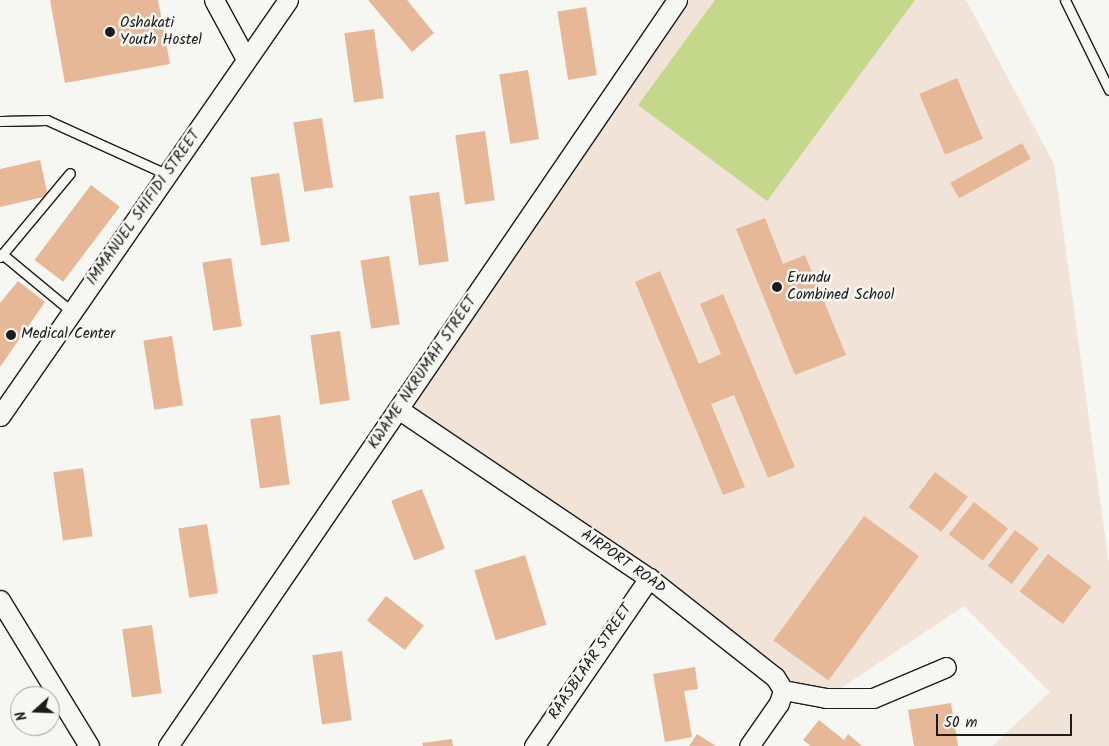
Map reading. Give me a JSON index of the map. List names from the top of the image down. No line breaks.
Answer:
{"streets":{"street":["IMMANUEL SHIFIDI STREET","KWAME NKRUMAH STREET","AIRPORT ROAD","RAASBLAAR STREET"]},"crossings":[["KWAME NKRUMAH STREET","AIRPORT ROAD"],["AIRPORT ROAD","RAASBLAAR STREET"]],"places":["Oshakati Youth Hostel","Erundu Combined School","Medical Center"],"scale_bar":"50 m","north":"left"}
